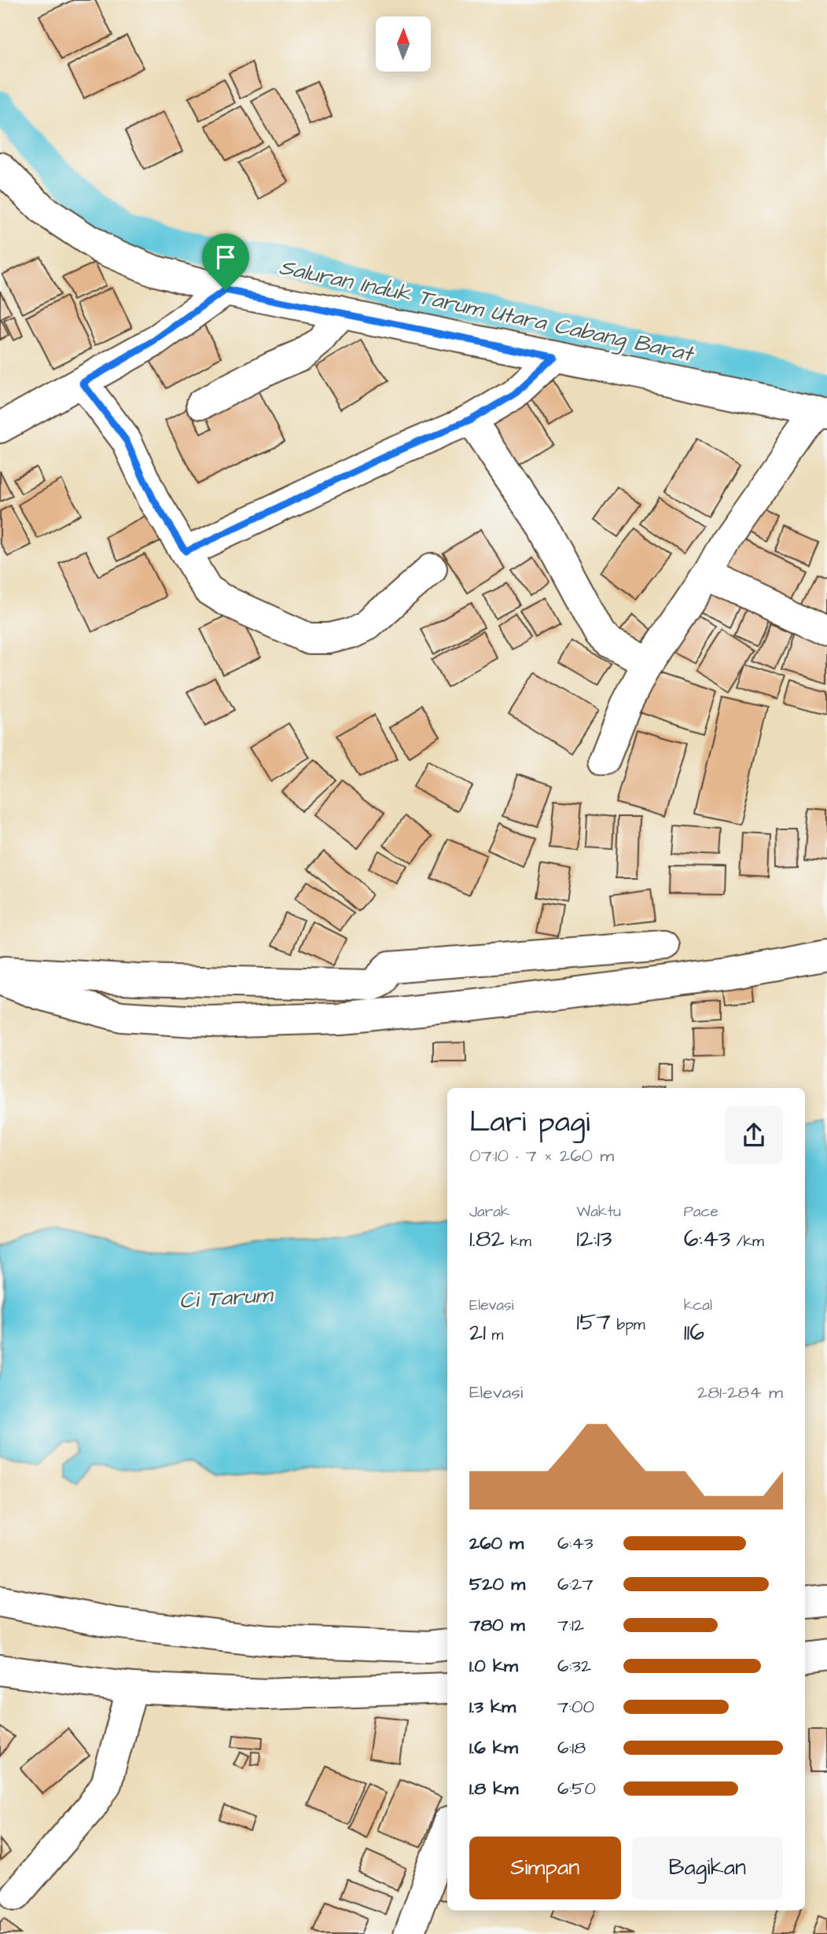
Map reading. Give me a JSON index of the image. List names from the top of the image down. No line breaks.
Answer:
{"water":["Saluran Induk Tarum Utara Cabang Barat","Ci Tarum"],"north":"top","page":{"heading":["Lari pagi","07:10 · 7 × 260 m"],"stats":[["Jarak","1.82 km"],["Waktu","12:13"],["Pace","6:43 /km"],["Elevasi","21 m"],["157 bpm"],["kcal","116"]],"chart":["Elevasi","281–284 m"],"list":[{"name":"260 m","note":"6:43"},{"name":"520 m","note":"6:27"},{"name":"780 m","note":"7:12"},{"name":"1.0 km","note":"6:32"},{"name":"1.3 km","note":"7:00"},{"name":"1.6 km","note":"6:18"},{"name":"1.8 km","note":"6:50"}],"buttons":["Simpan","Bagikan"]}}
